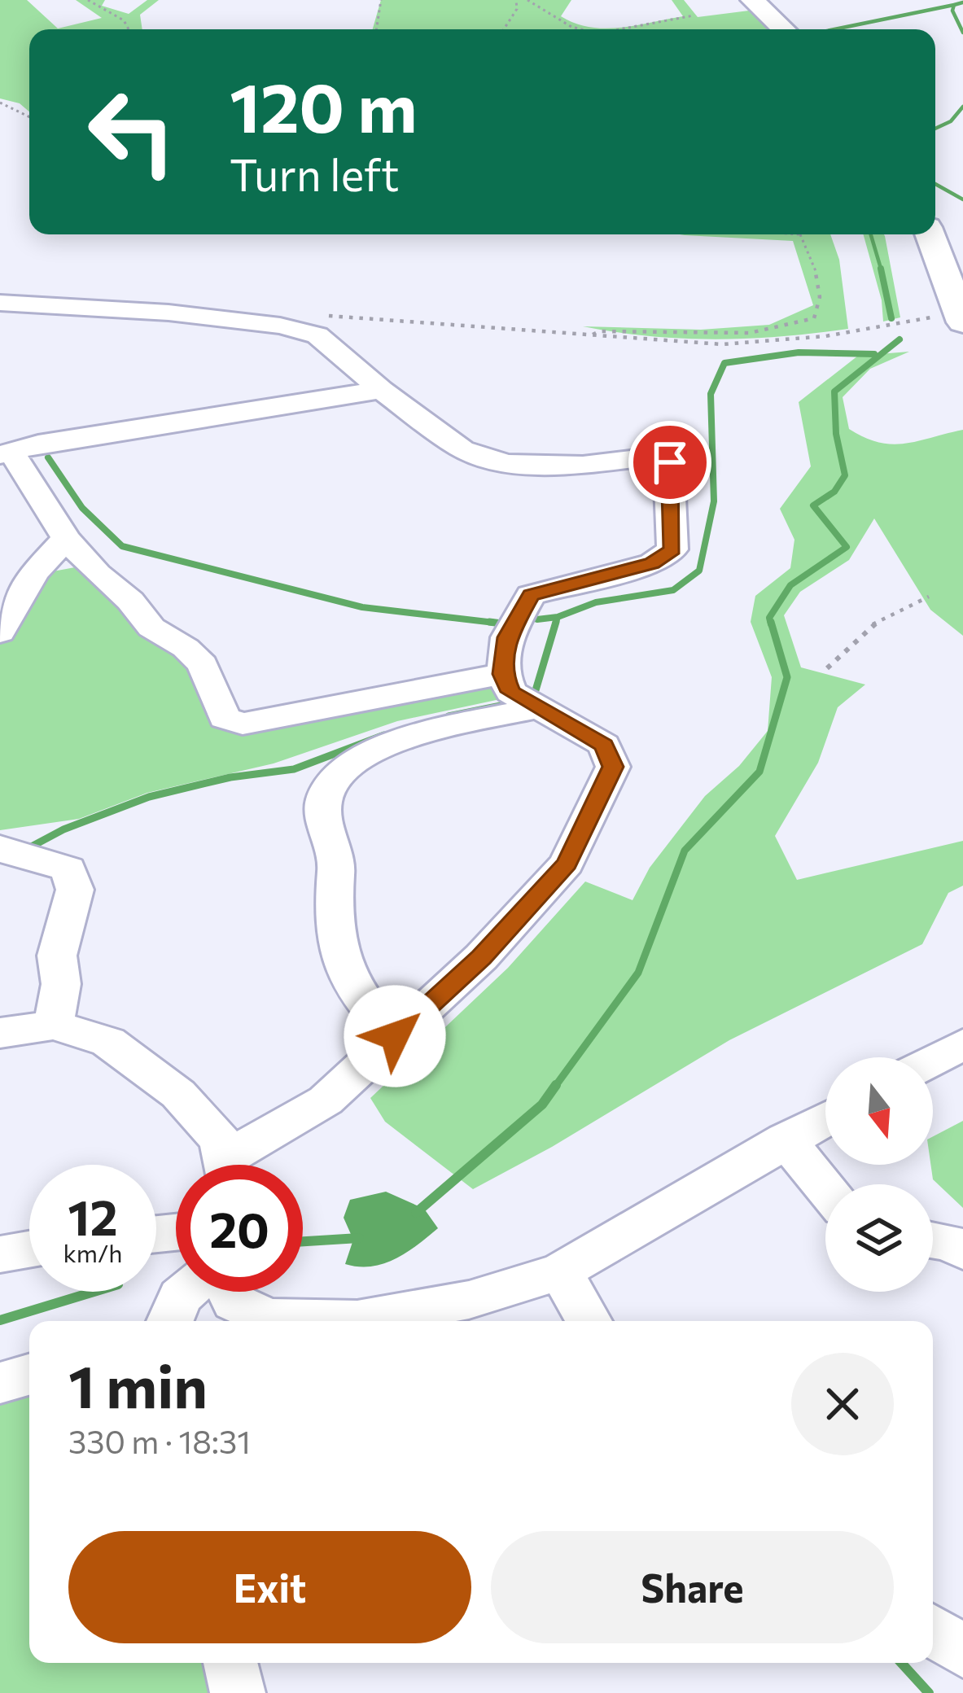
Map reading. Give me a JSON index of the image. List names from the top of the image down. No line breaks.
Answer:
{"north":"bottom","page":{"turn":["120 m","Turn left"],"speed":"12 km/h","limit":"20","heading":["1 min","330 m · 18:31"],"buttons":["Exit","Share"]}}
